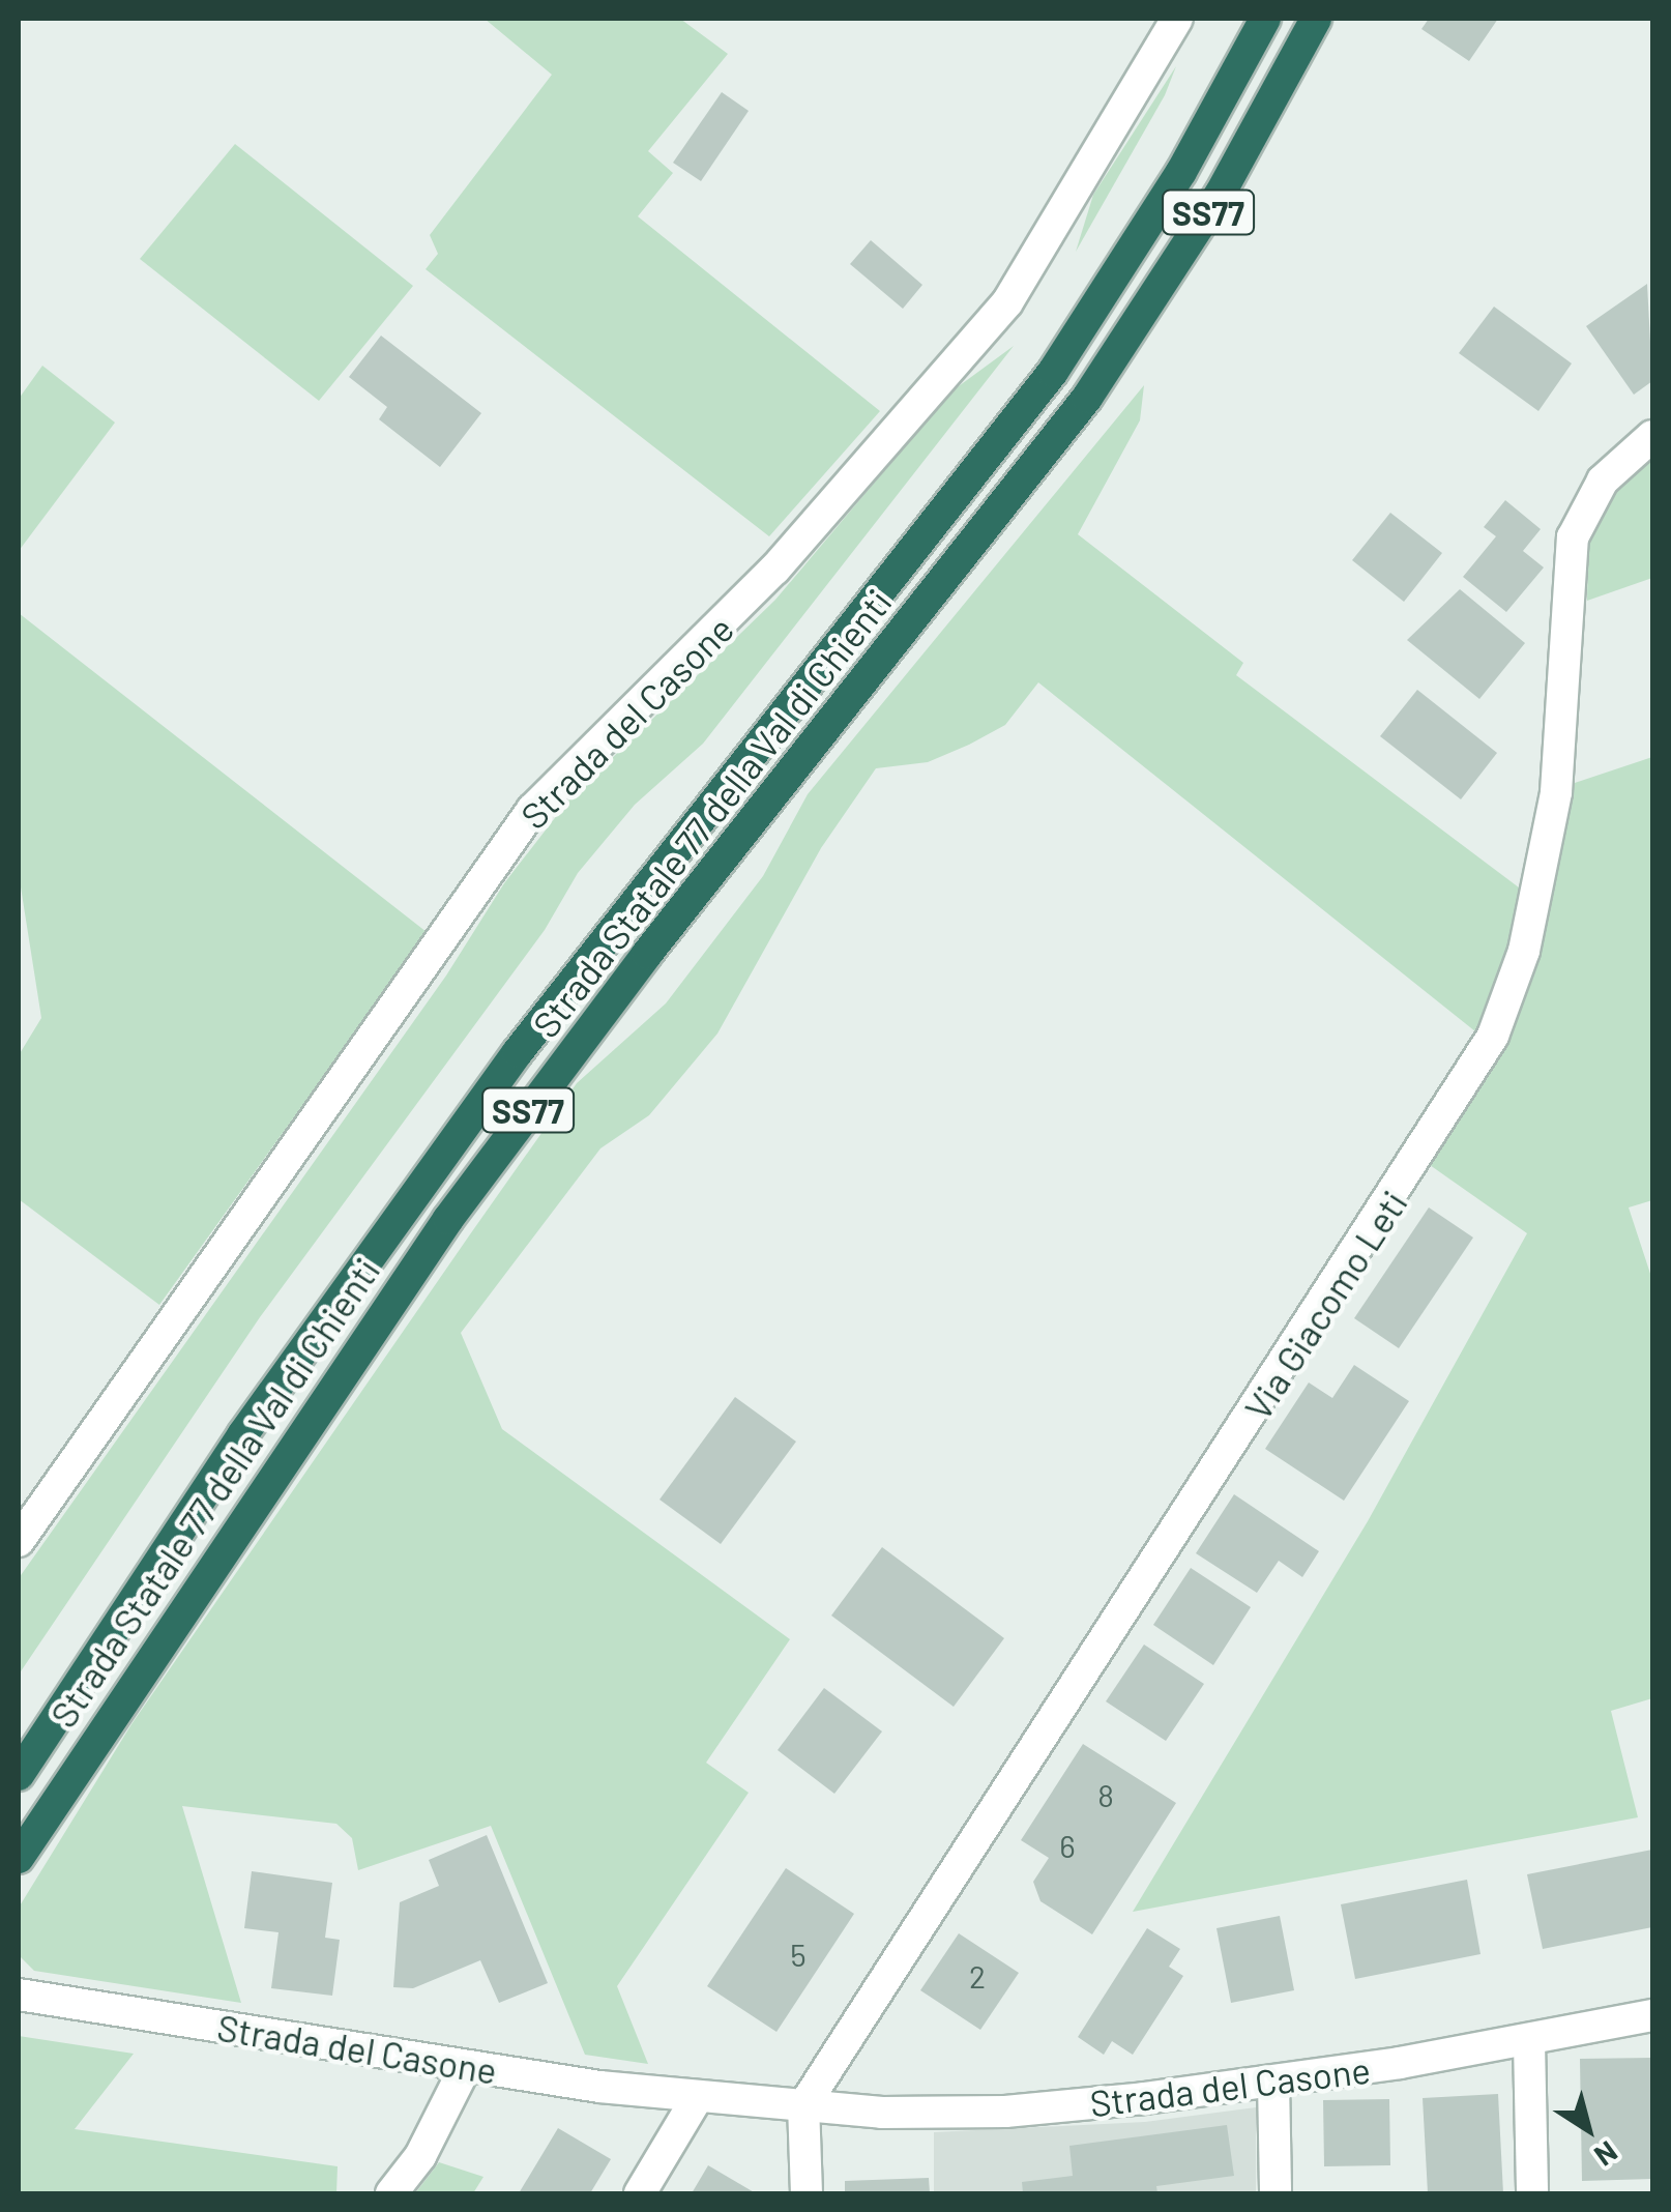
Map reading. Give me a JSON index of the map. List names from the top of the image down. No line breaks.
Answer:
{"streets":{"highway":["SS77","Strada Statale 77 della Val di Chienti"],"street":["Strada del Casone","Via Giacomo Leti"]},"crossings":[["Strada del Casone","Via Giacomo Leti"]],"house_numbers":["8","6","5","2"],"north":"bottom right"}
